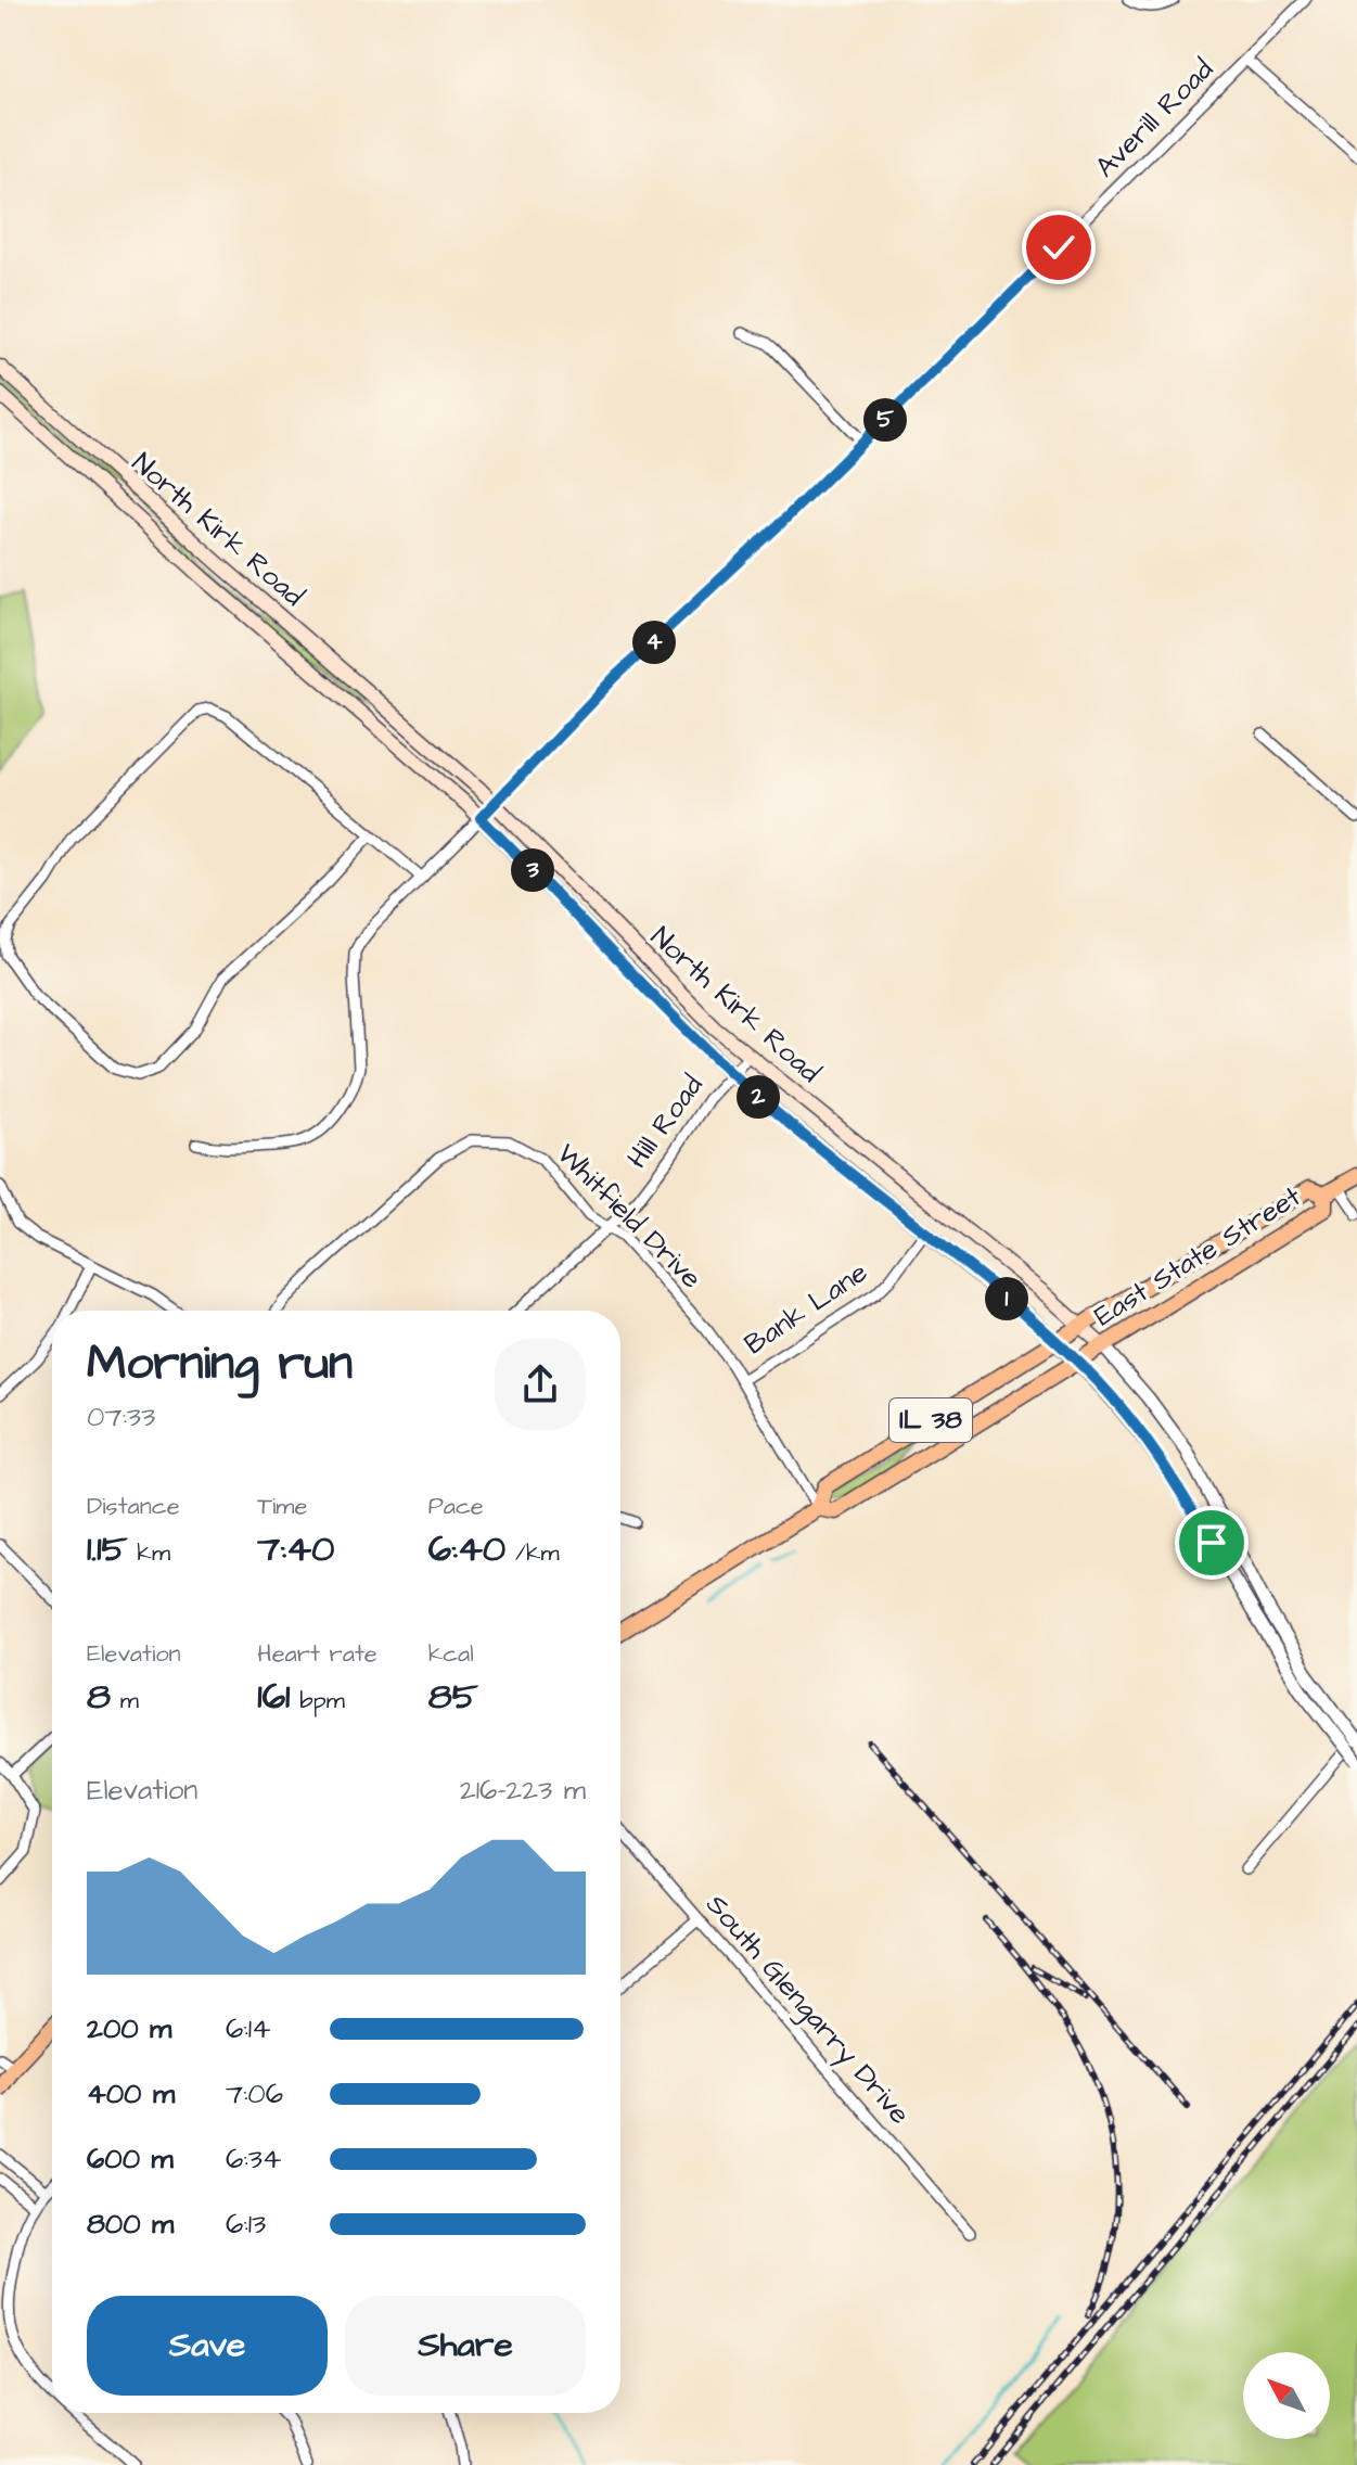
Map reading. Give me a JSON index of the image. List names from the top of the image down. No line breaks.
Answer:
{"streets":{"main road":["North Kirk Road","East State Street","IL 38"],"street":["Averill Road","Hill Road","Whitfield Drive","Bank Lane","South Glengarry Drive"]},"crossings":[["Averill Road","North Kirk Road"],["North Kirk Road","Hill Road"],["North Kirk Road","East State Street"],["North Kirk Road","Bank Lane"],["Hill Road","Whitfield Drive"],["Whitfield Drive","East State Street"],["Whitfield Drive","Bank Lane"]],"north":"top left","page":{"pins":["5","4","3","2","1"],"heading":["Morning run","07:33"],"stats":[["Distance","1.15 km"],["Time","7:40"],["Pace","6:40 /km"],["Elevation","8 m"],["Heart rate","161 bpm"],["kcal","85"]],"chart":["Elevation","216–223 m"],"list":[{"name":"200 m","note":"6:14"},{"name":"400 m","note":"7:06"},{"name":"600 m","note":"6:34"},{"name":"800 m","note":"6:13"}],"buttons":["Save","Share"]}}
